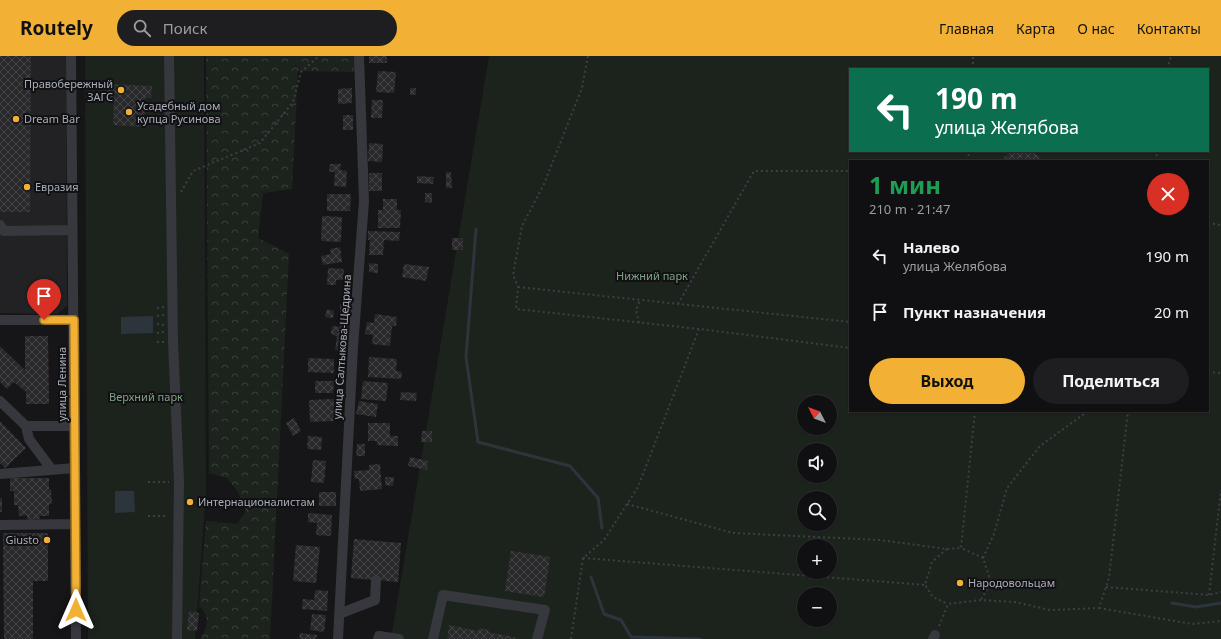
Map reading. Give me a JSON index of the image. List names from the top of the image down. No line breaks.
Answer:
{"streets":{"street":["улица Салтыкова-Щедрина","улица Ленина"]},"parks":["Нижний парк","Верхний парк"],"places":["Правобережный ЗАГС","Усадебный дом купца Русинова","Dream Bar","Евразия","Интернационалистам","Giusto","Народовольцам"],"north":"top left","page":{"header":"Routely","search":"Поиск","nav":["Главная","Карта","О нас","Контакты"],"turn":["190 m","улица Желябова"],"heading":["1 мин","210 m · 21:47"],"list":[{"name":"Налево","note":"улица Желябова","value":"190 m"},{"name":"Пункт назначения","value":"20 m"}],"buttons":["Выход","Поделиться"],"map_buttons":["+","−"]}}
